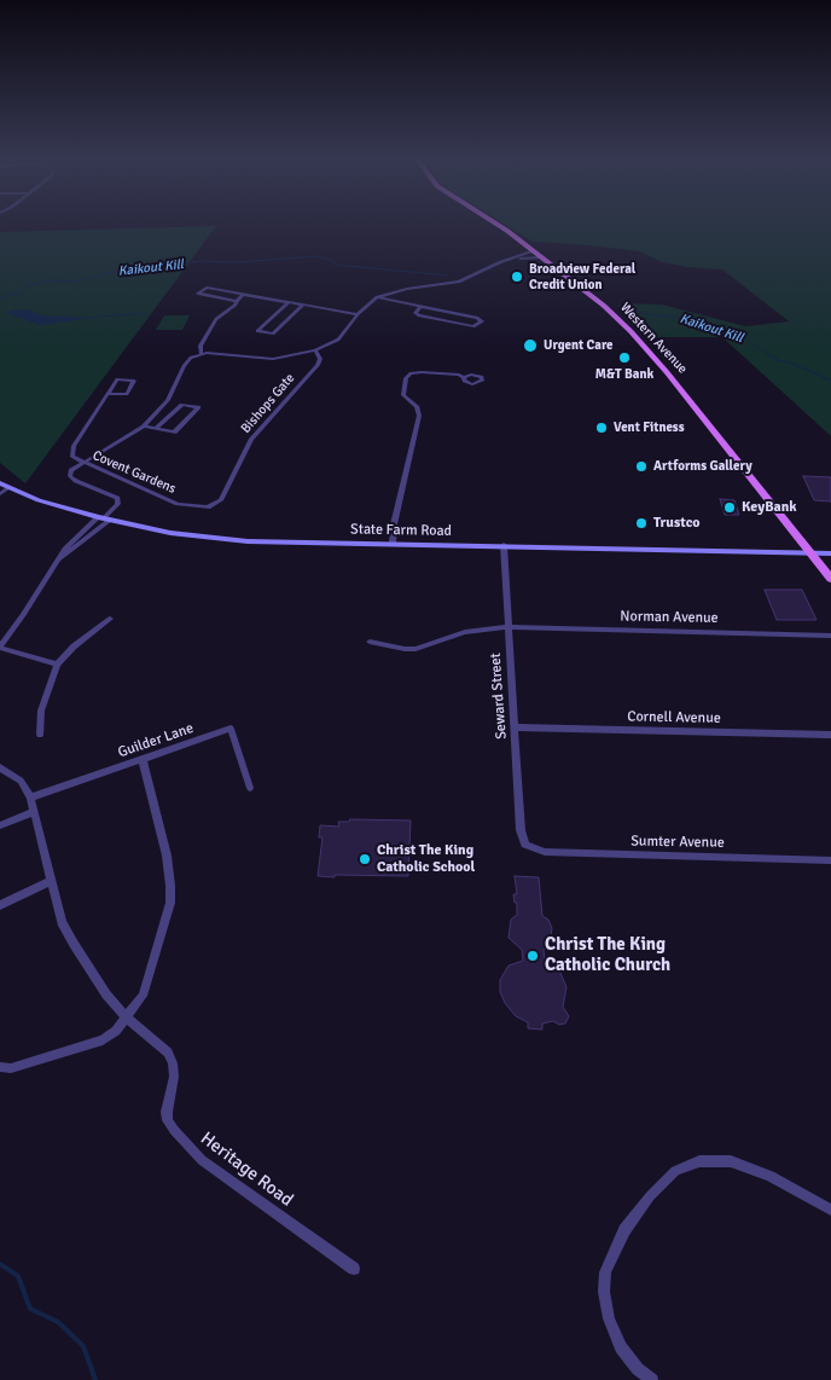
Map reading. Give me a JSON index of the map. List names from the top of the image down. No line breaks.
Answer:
{"streets":{"main road":["Western Avenue","State Farm Road"],"street":["Bishops Gate","Covent Gardens","Norman Avenue","Seward Street","Cornell Avenue","Guilder Lane","Sumter Avenue","Heritage Road"]},"crossings":[["Western Avenue","State Farm Road"],["Bishops Gate","Covent Gardens"],["State Farm Road","Seward Street"],["Norman Avenue","Seward Street"],["Seward Street","Cornell Avenue"],["Seward Street","Sumter Avenue"],["Guilder Lane","Heritage Road"]],"water":["Kaikout Kill"],"places":["Broadview Federal Credit Union","Urgent Care","M&T Bank","Vent Fitness","Artforms Gallery","KeyBank","Trustco","Christ The King Catholic School","Christ The King Catholic Church"]}
